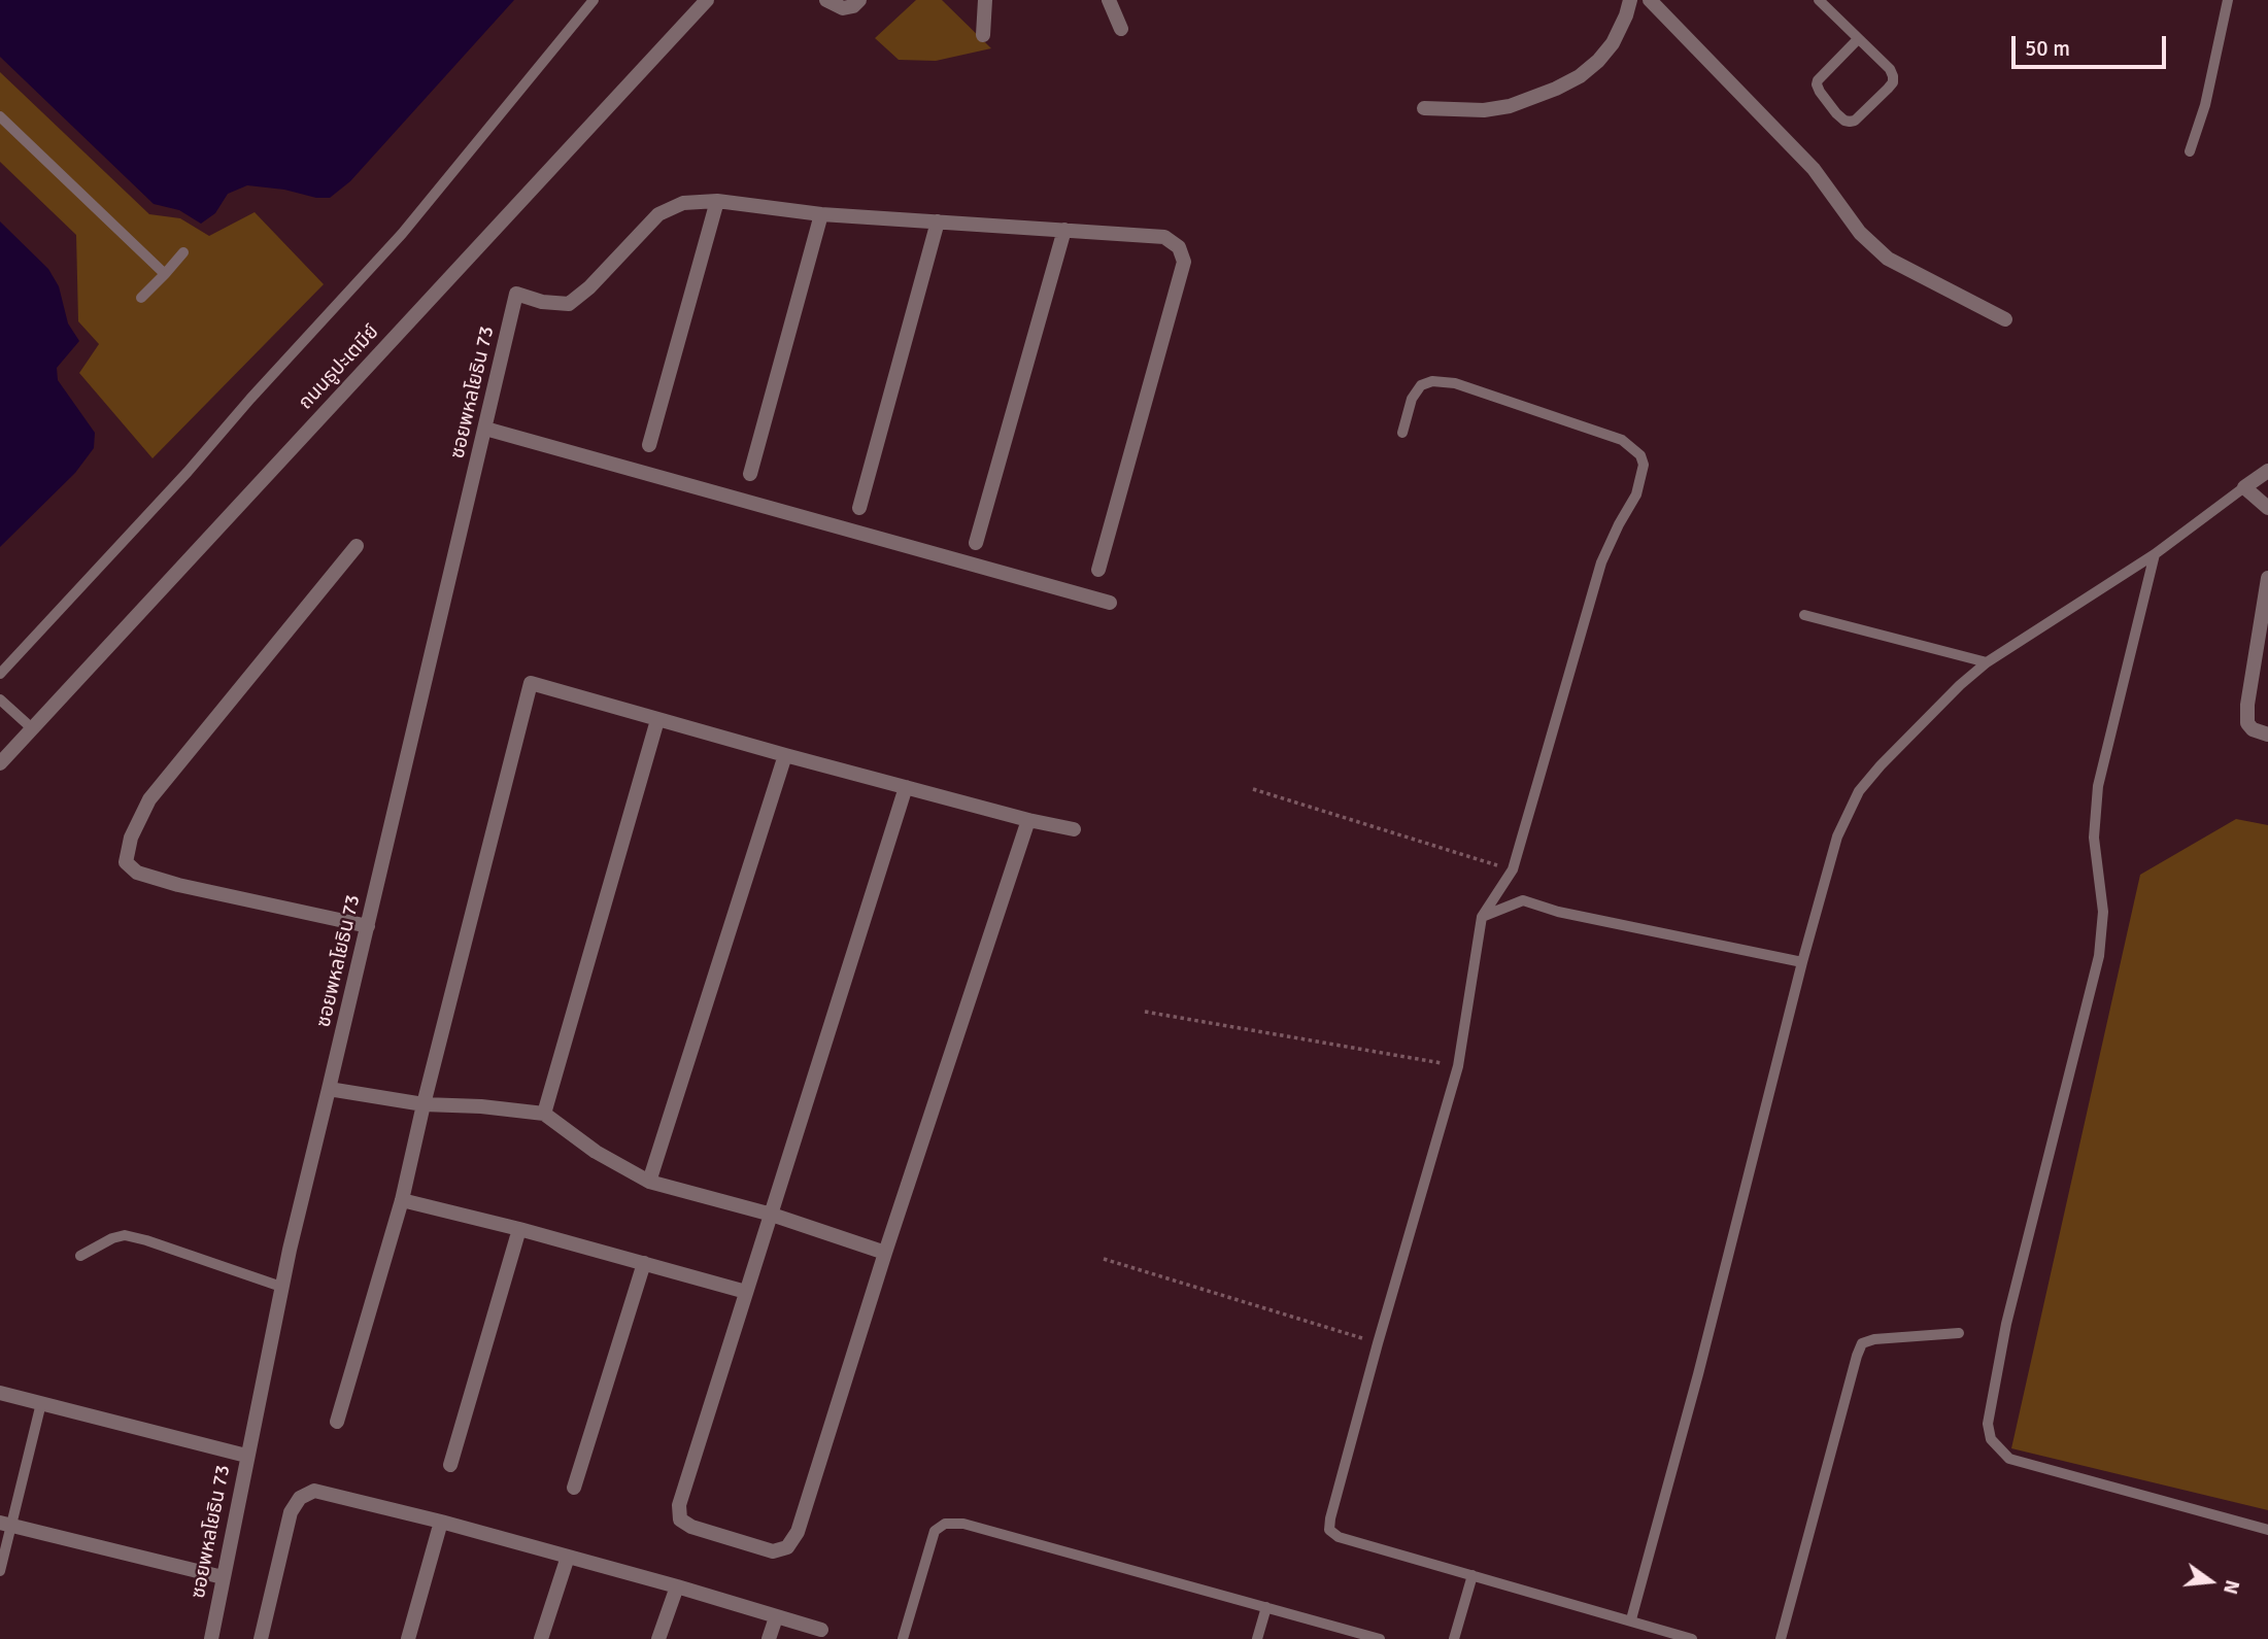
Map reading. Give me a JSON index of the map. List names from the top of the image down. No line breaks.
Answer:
{"streets":{"street":["ถนนธูปะเตมีย์","ซอยพหลโยธิน 73"]},"scale_bar":"50 m","north":"right"}
